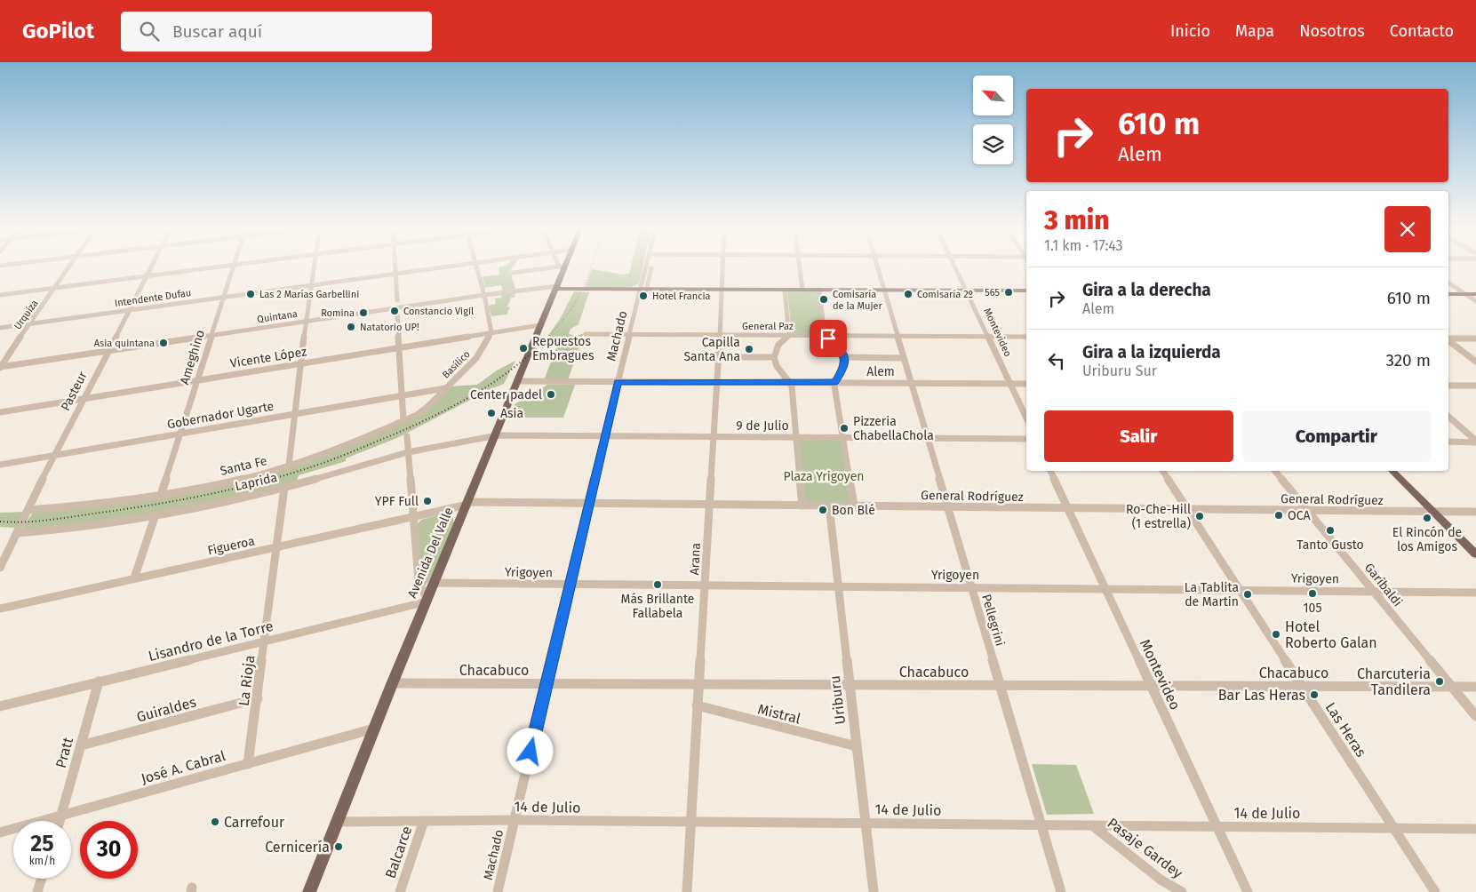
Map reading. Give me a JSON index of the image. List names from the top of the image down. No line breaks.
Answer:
{"streets":{"main road":["Avenida Del Valle"],"street":["Intendente Dufau","Urquiza","Quintana","General Paz","Montevideo","Machado","Ameghino","Vicente López","Basílico","Alem","Pasteur","Gobernador Ugarte","9 de Julio","Santa Fe","Laprida","General Rodríguez","Figueroa","Arana","Yrigoyen","Garibaldi","Pellegrini","Lisandro de la Torre","Chacabuco","La Rioja","Uriburu","Guiraldes","Mistral","Las Heras","Pratt","José A. Cabral","14 de Julio","Pasaje Gardey","Balcarce"]},"crossings":[["Intendente Dufau","Urquiza"],["Intendente Dufau","Ameghino"],["Intendente Dufau","Pasteur"],["Urquiza","Quintana"],["Quintana","Ameghino"],["Quintana","Pasteur"],["Quintana","Avenida Del Valle"],["General Paz","Montevideo"],["General Paz","Machado"],["General Paz","Alem"],["General Paz","Arana"],["General Paz","Pellegrini"],["Montevideo","Alem"],["Montevideo","General Rodríguez"],["Montevideo","Yrigoyen"],["Montevideo","Chacabuco"],["Montevideo","14 de Julio"],["Machado","Alem"],["Machado","9 de Julio"],["Machado","General Rodríguez"],["Machado","Yrigoyen"],["Machado","Chacabuco"],["Machado","14 de Julio"],["Ameghino","Vicente López"],["Ameghino","Gobernador Ugarte"],["Ameghino","Santa Fe"],["Vicente López","Basílico"],["Vicente López","Pasteur"],["Vicente López","Avenida Del Valle"],["Basílico","Gobernador Ugarte"],["Basílico","Santa Fe"],["Alem","Avenida Del Valle"],["Alem","Arana"],["Alem","Pellegrini"],["Pasteur","Gobernador Ugarte"],["Pasteur","Santa Fe"],["Pasteur","Laprida"],["Gobernador Ugarte","Santa Fe"],["9 de Julio","Laprida"],["9 de Julio","Avenida Del Valle"],["9 de Julio","Arana"],["9 de Julio","Pellegrini"],["Laprida","Avenida Del Valle"],["Laprida","La Rioja"],["General Rodríguez","Figueroa"],["General Rodríguez","Avenida Del Valle"],["General Rodríguez","Arana"],["General Rodríguez","Garibaldi"],["General Rodríguez","Pellegrini"],["General Rodríguez","Uriburu"],["General Rodríguez","Las Heras"],["Figueroa","Avenida Del Valle"],["Figueroa","La Rioja"],["Avenida Del Valle","Yrigoyen"],["Avenida Del Valle","Lisandro de la Torre"],["Avenida Del Valle","Chacabuco"],["Avenida Del Valle","José A. Cabral"],["Avenida Del Valle","14 de Julio"],["Arana","Yrigoyen"],["Arana","Chacabuco"],["Arana","Mistral"],["Arana","14 de Julio"],["Yrigoyen","Garibaldi"],["Yrigoyen","Pellegrini"],["Yrigoyen","Uriburu"],["Yrigoyen","Las Heras"],["Garibaldi","Chacabuco"],["Pellegrini","Chacabuco"],["Pellegrini","14 de Julio"],["Lisandro de la Torre","La Rioja"],["Lisandro de la Torre","Pratt"],["Chacabuco","Uriburu"],["Chacabuco","Las Heras"],["La Rioja","Guiraldes"],["La Rioja","José A. Cabral"],["Uriburu","Mistral"],["Uriburu","14 de Julio"],["Guiraldes","Pratt"],["Las Heras","14 de Julio"],["Pratt","José A. Cabral"],["14 de Julio","Pasaje Gardey"],["14 de Julio","Balcarce"]],"parks":["Plaza Yrigoyen"],"places":["565","Las 2 Marías Garbellini","Comisaría 2º","Hotel Francia","Comisaría de la Mujer","Constancio Vigil","Romina","Natatorio UP!","Asia quintana","Repuestos Embragues","Capilla Santa Ana","Center padel","Asia","Pizzeria ChabellaChola","YPF Full","Bon Blé","OCA","Ro-Che-Hill (1 estrella)","El Rincón de los Amigos","Tanto Gusto","Más Brillante Fallabela","105","La Tablita de Martin","Hotel Roberto Galan","Charcuteria Tandilera","Bar Las Heras","Carrefour","Cernicería"],"north":"top left","page":{"header":"GoPilot","search":"Buscar aquí","nav":["Inicio","Mapa","Nosotros","Contacto"],"turn":["610 m","Alem"],"heading":["3 min","1.1 km · 17:43"],"list":[{"name":"Gira a la derecha","note":"Alem","value":"610 m"},{"name":"Gira a la izquierda","note":"Uriburu Sur","value":"320 m"}],"buttons":["Salir","Compartir"],"speed":"25 km/h","limit":"30"}}
